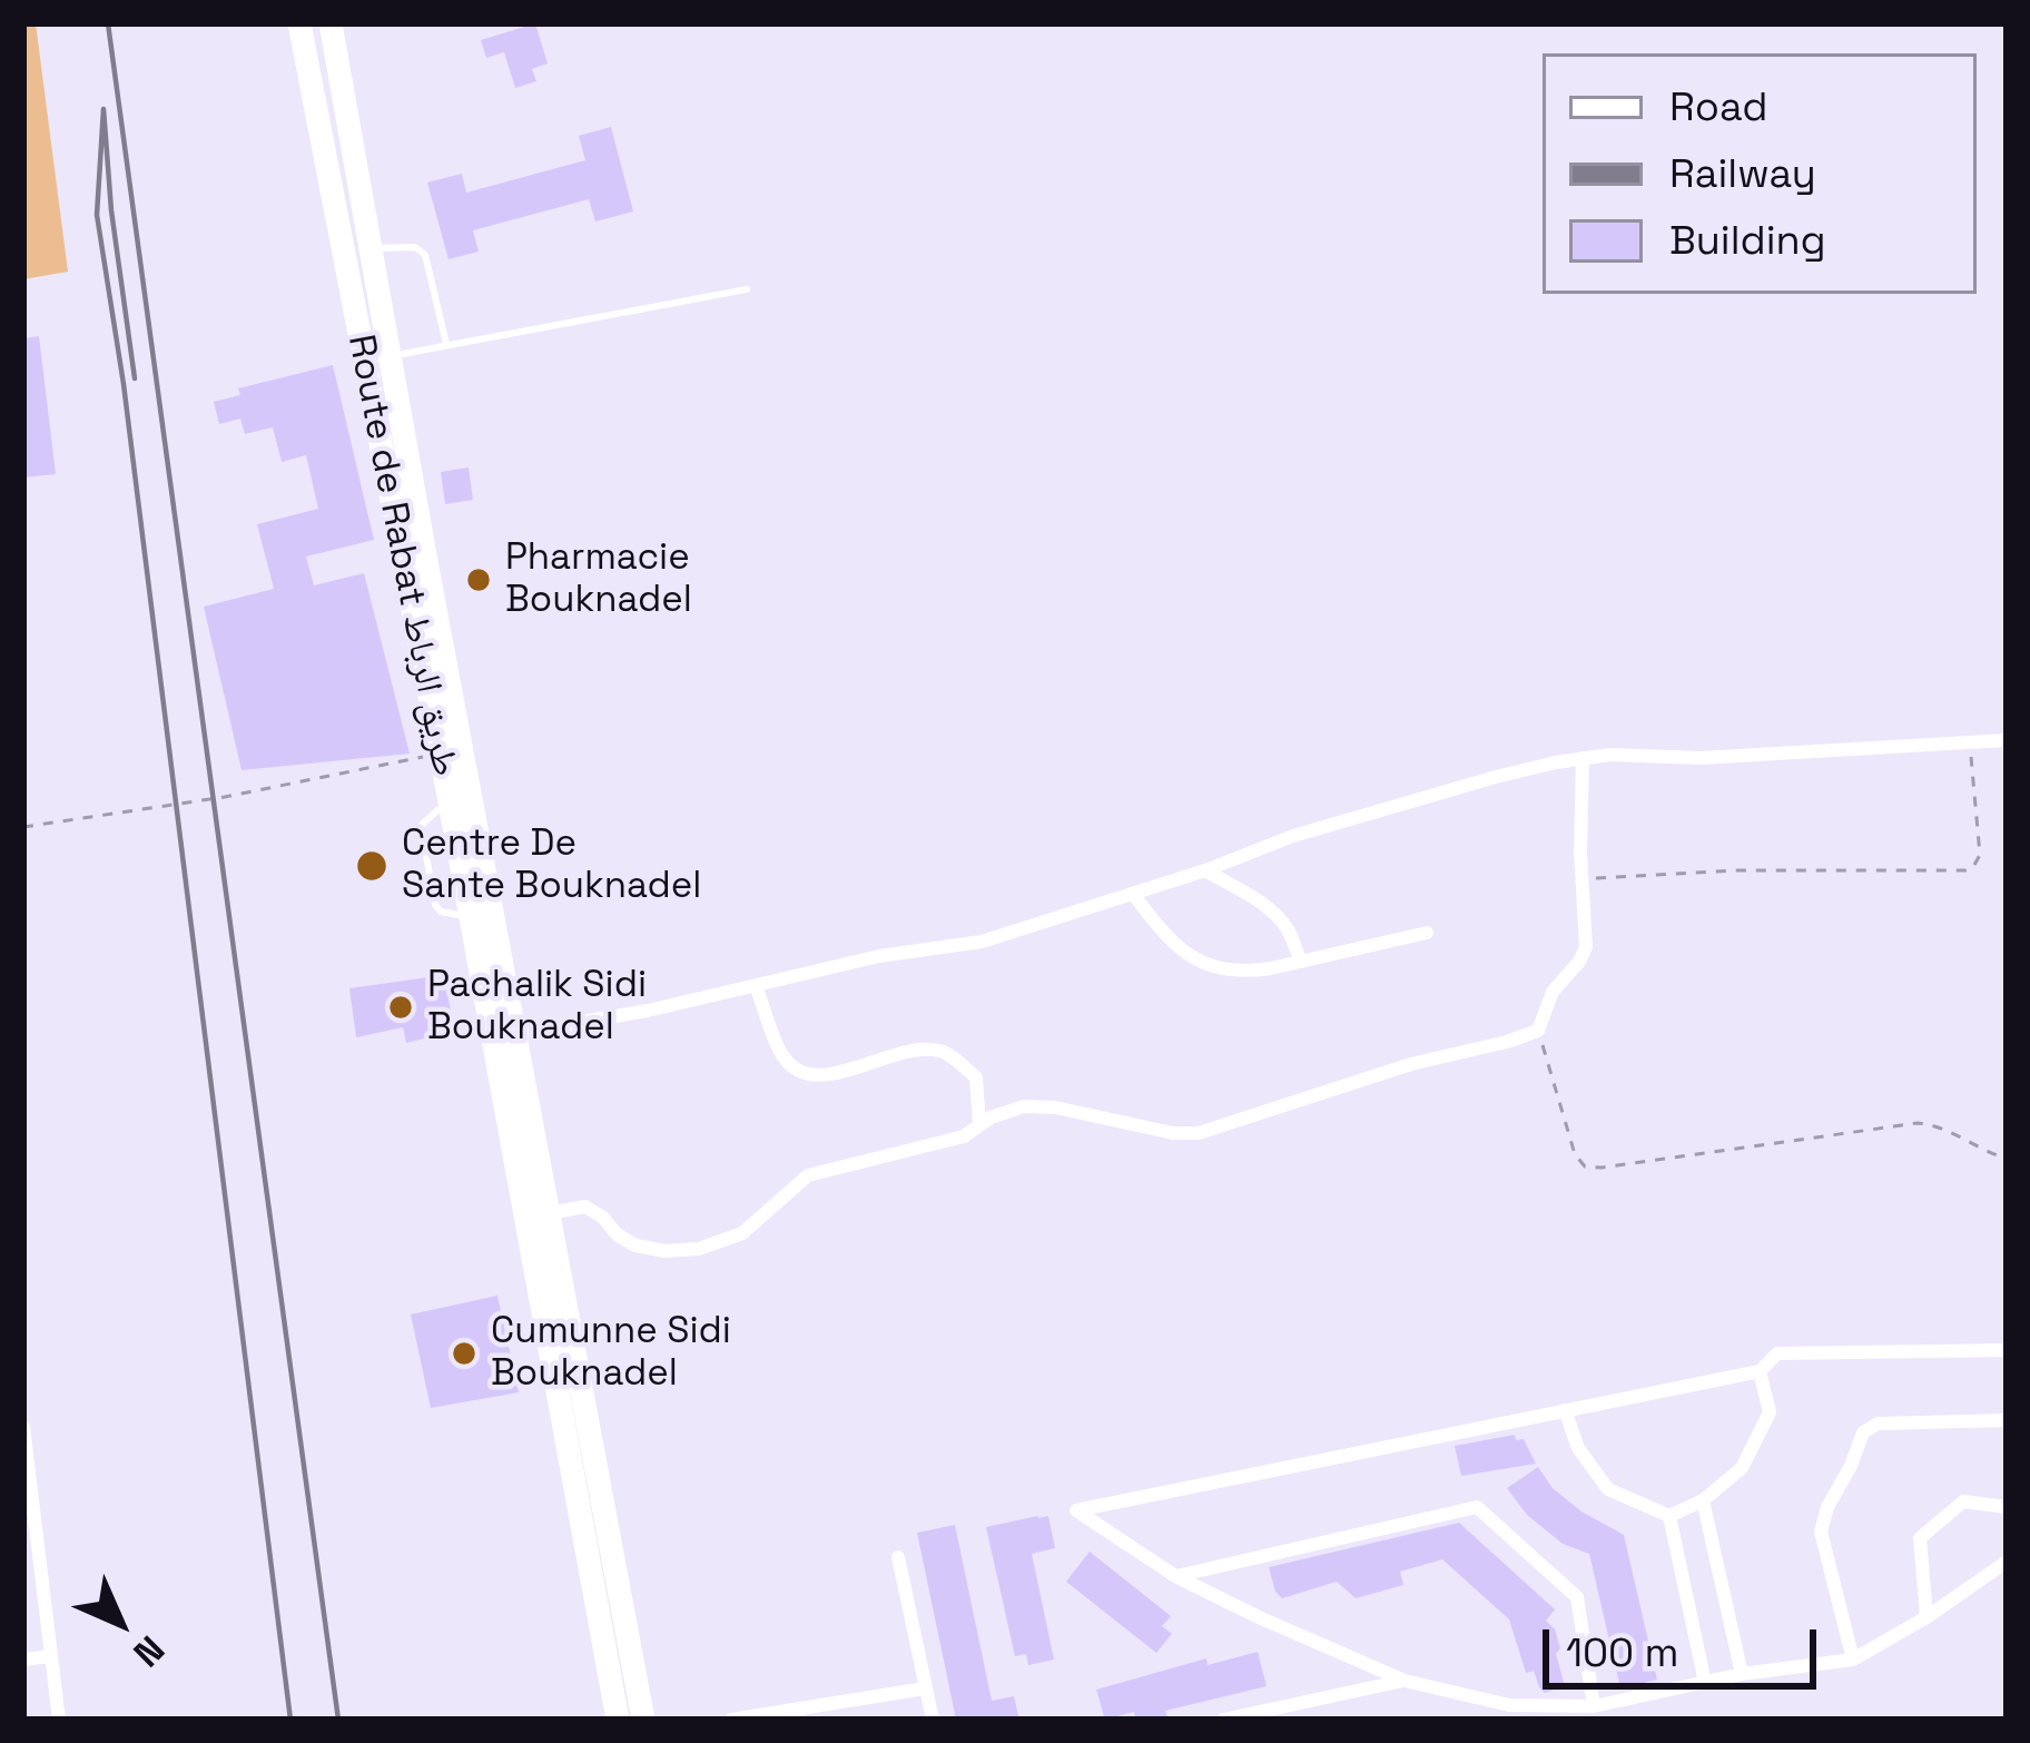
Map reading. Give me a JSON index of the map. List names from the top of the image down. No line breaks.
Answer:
{"streets":{"main road":["Route de Rabat طريق الرباط"]},"places":["Pharmacie Bouknadel","Centre De Sante Bouknadel","Pachalik Sidi Bouknadel","Cumunne Sidi Bouknadel"],"legend":["Road","Railway","Building"],"scale_bar":"100 m","north":"bottom right"}
